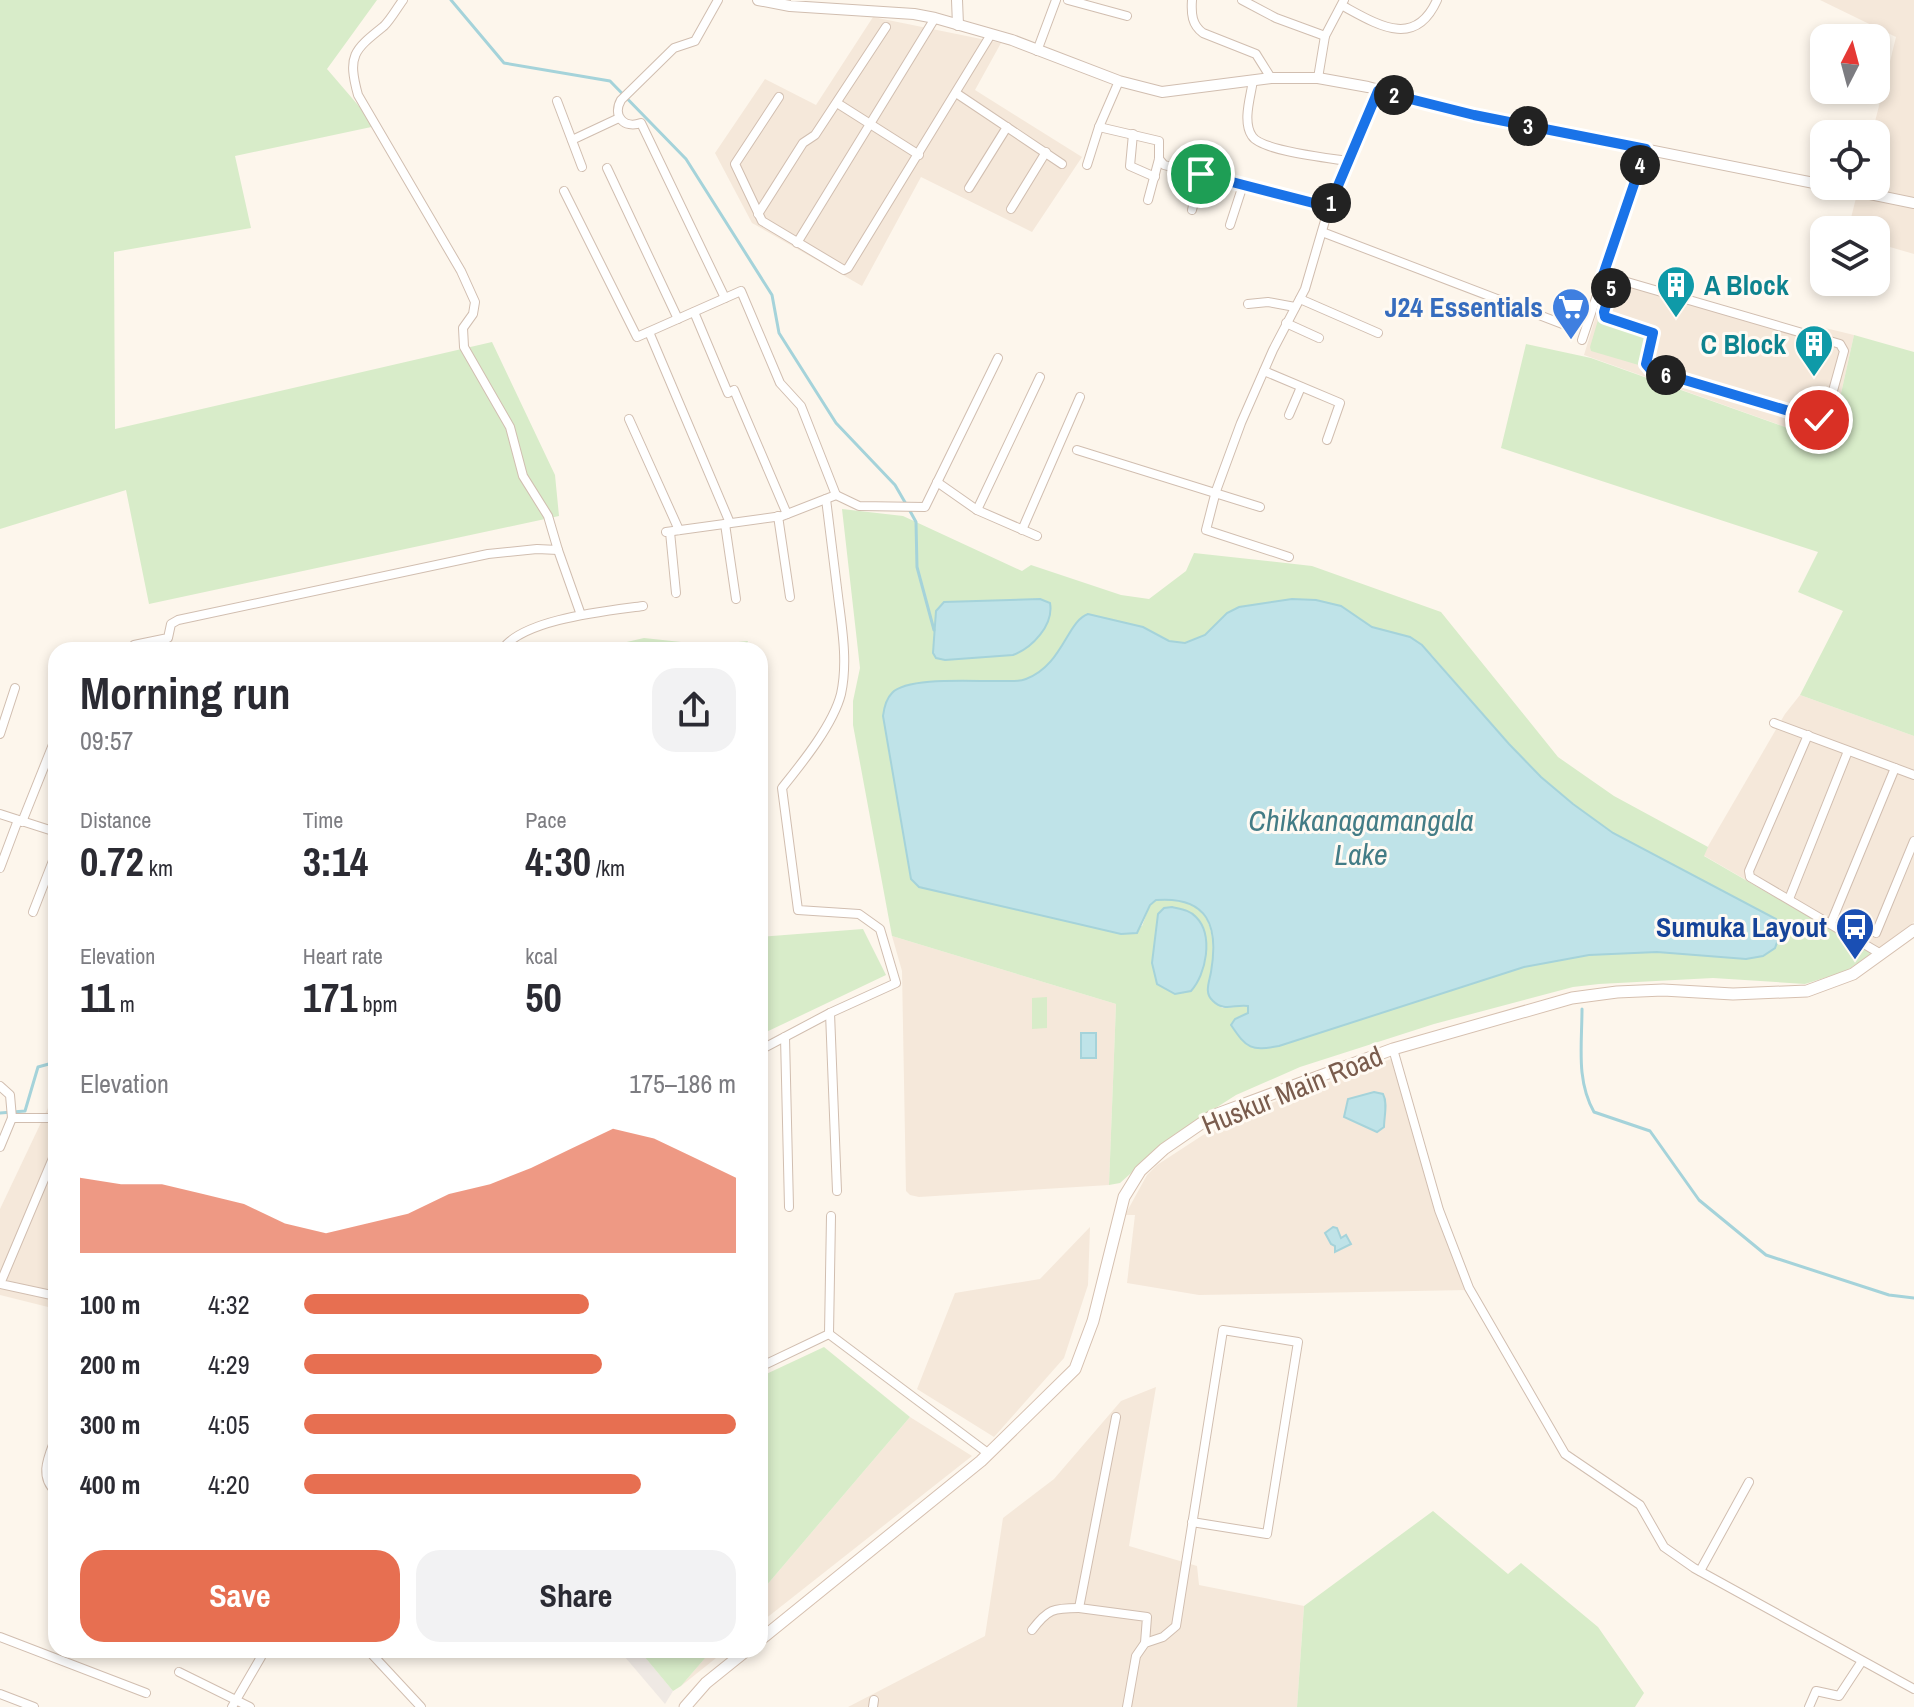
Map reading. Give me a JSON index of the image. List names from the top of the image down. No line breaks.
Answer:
{"streets":{"main road":["Huskur Main Road"]},"water":["Chikkanagamangala Lake"],"places":{"building":["A Block","C Block"],"supermarket":["J24 Essentials"],"bus stop":["Sumuka Layout"]},"north":"top","page":{"pins":["2","3","4","1","5","6"],"heading":["Morning run","09:57"],"stats":[["Distance","0.72 km"],["Time","3:14"],["Pace","4:30 /km"],["Elevation","11 m"],["Heart rate","171 bpm"],["kcal","50"]],"chart":["Elevation","175–186 m"],"list":[{"name":"100 m","note":"4:32"},{"name":"200 m","note":"4:29"},{"name":"300 m","note":"4:05"},{"name":"400 m","note":"4:20"}],"buttons":["Save","Share"]}}
